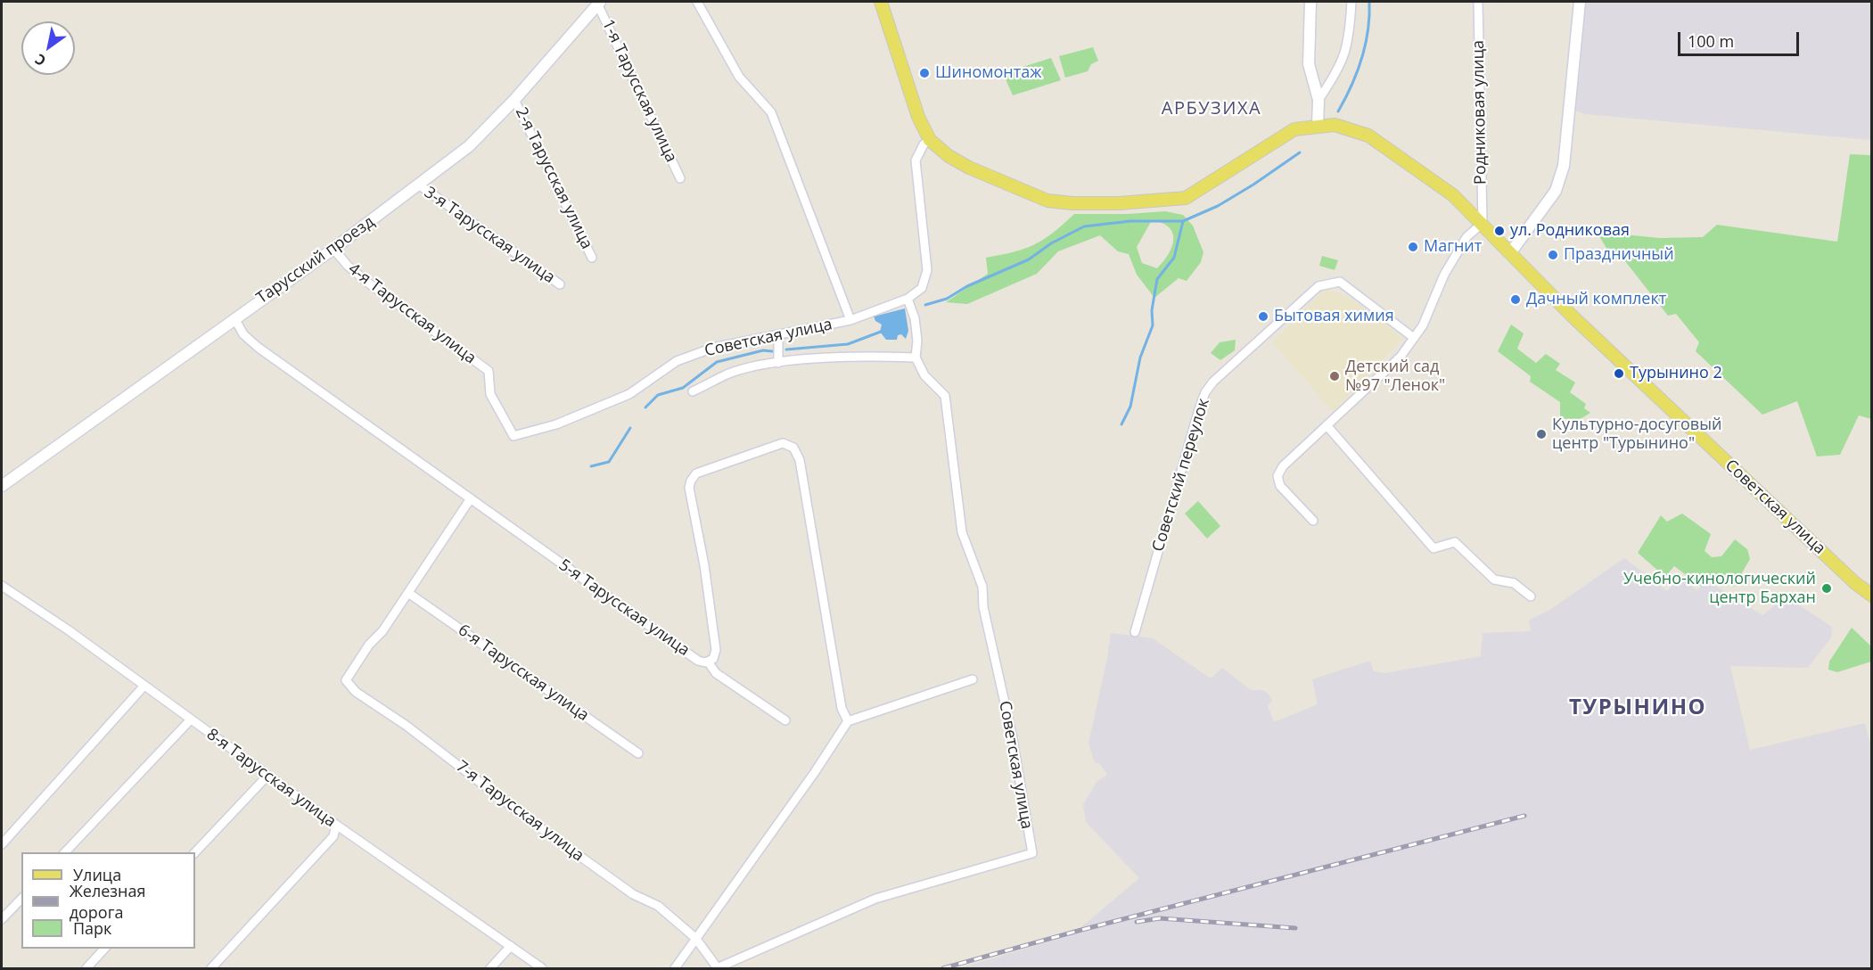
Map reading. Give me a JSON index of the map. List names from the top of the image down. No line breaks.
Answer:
{"streets":{"main road":["Советская улица"],"street":["1-я Тарусская улица","Родниковая улица","2-я Тарусская улица","3-я Тарусская улица","Тарусский проезд","4-я Тарусская улица","Советский переулок","5-я Тарусская улица","6-я Тарусская улица","8-я Тарусская улица","7-я Тарусская улица"]},"crossings":[["1-я Тарусская улица","Тарусский проезд"],["Родниковая улица","Советская улица"],["2-я Тарусская улица","Тарусский проезд"],["3-я Тарусская улица","Тарусский проезд"],["Тарусский проезд","4-я Тарусская улица"],["Тарусский проезд","5-я Тарусская улица"],["4-я Тарусская улица","Советская улица"],["Советская улица","7-я Тарусская улица"],["6-я Тарусская улица","7-я Тарусская улица"]],"districts":["АРБУЗИХА","ТУРЫНИНО"],"places":["Шиномонтаж","ул. Родниковая","Магнит","Праздничный","Дачный комплект","Бытовая химия","Турынино 2","Детский сад №97 \"Ленок\"","Культурно-досуговый центр \"Турынино\"","Учебно-кинологический центр Бархан"],"legend":["Улица","Железная дорога","Парк"],"scale_bar":"100 m","north":"bottom left"}
